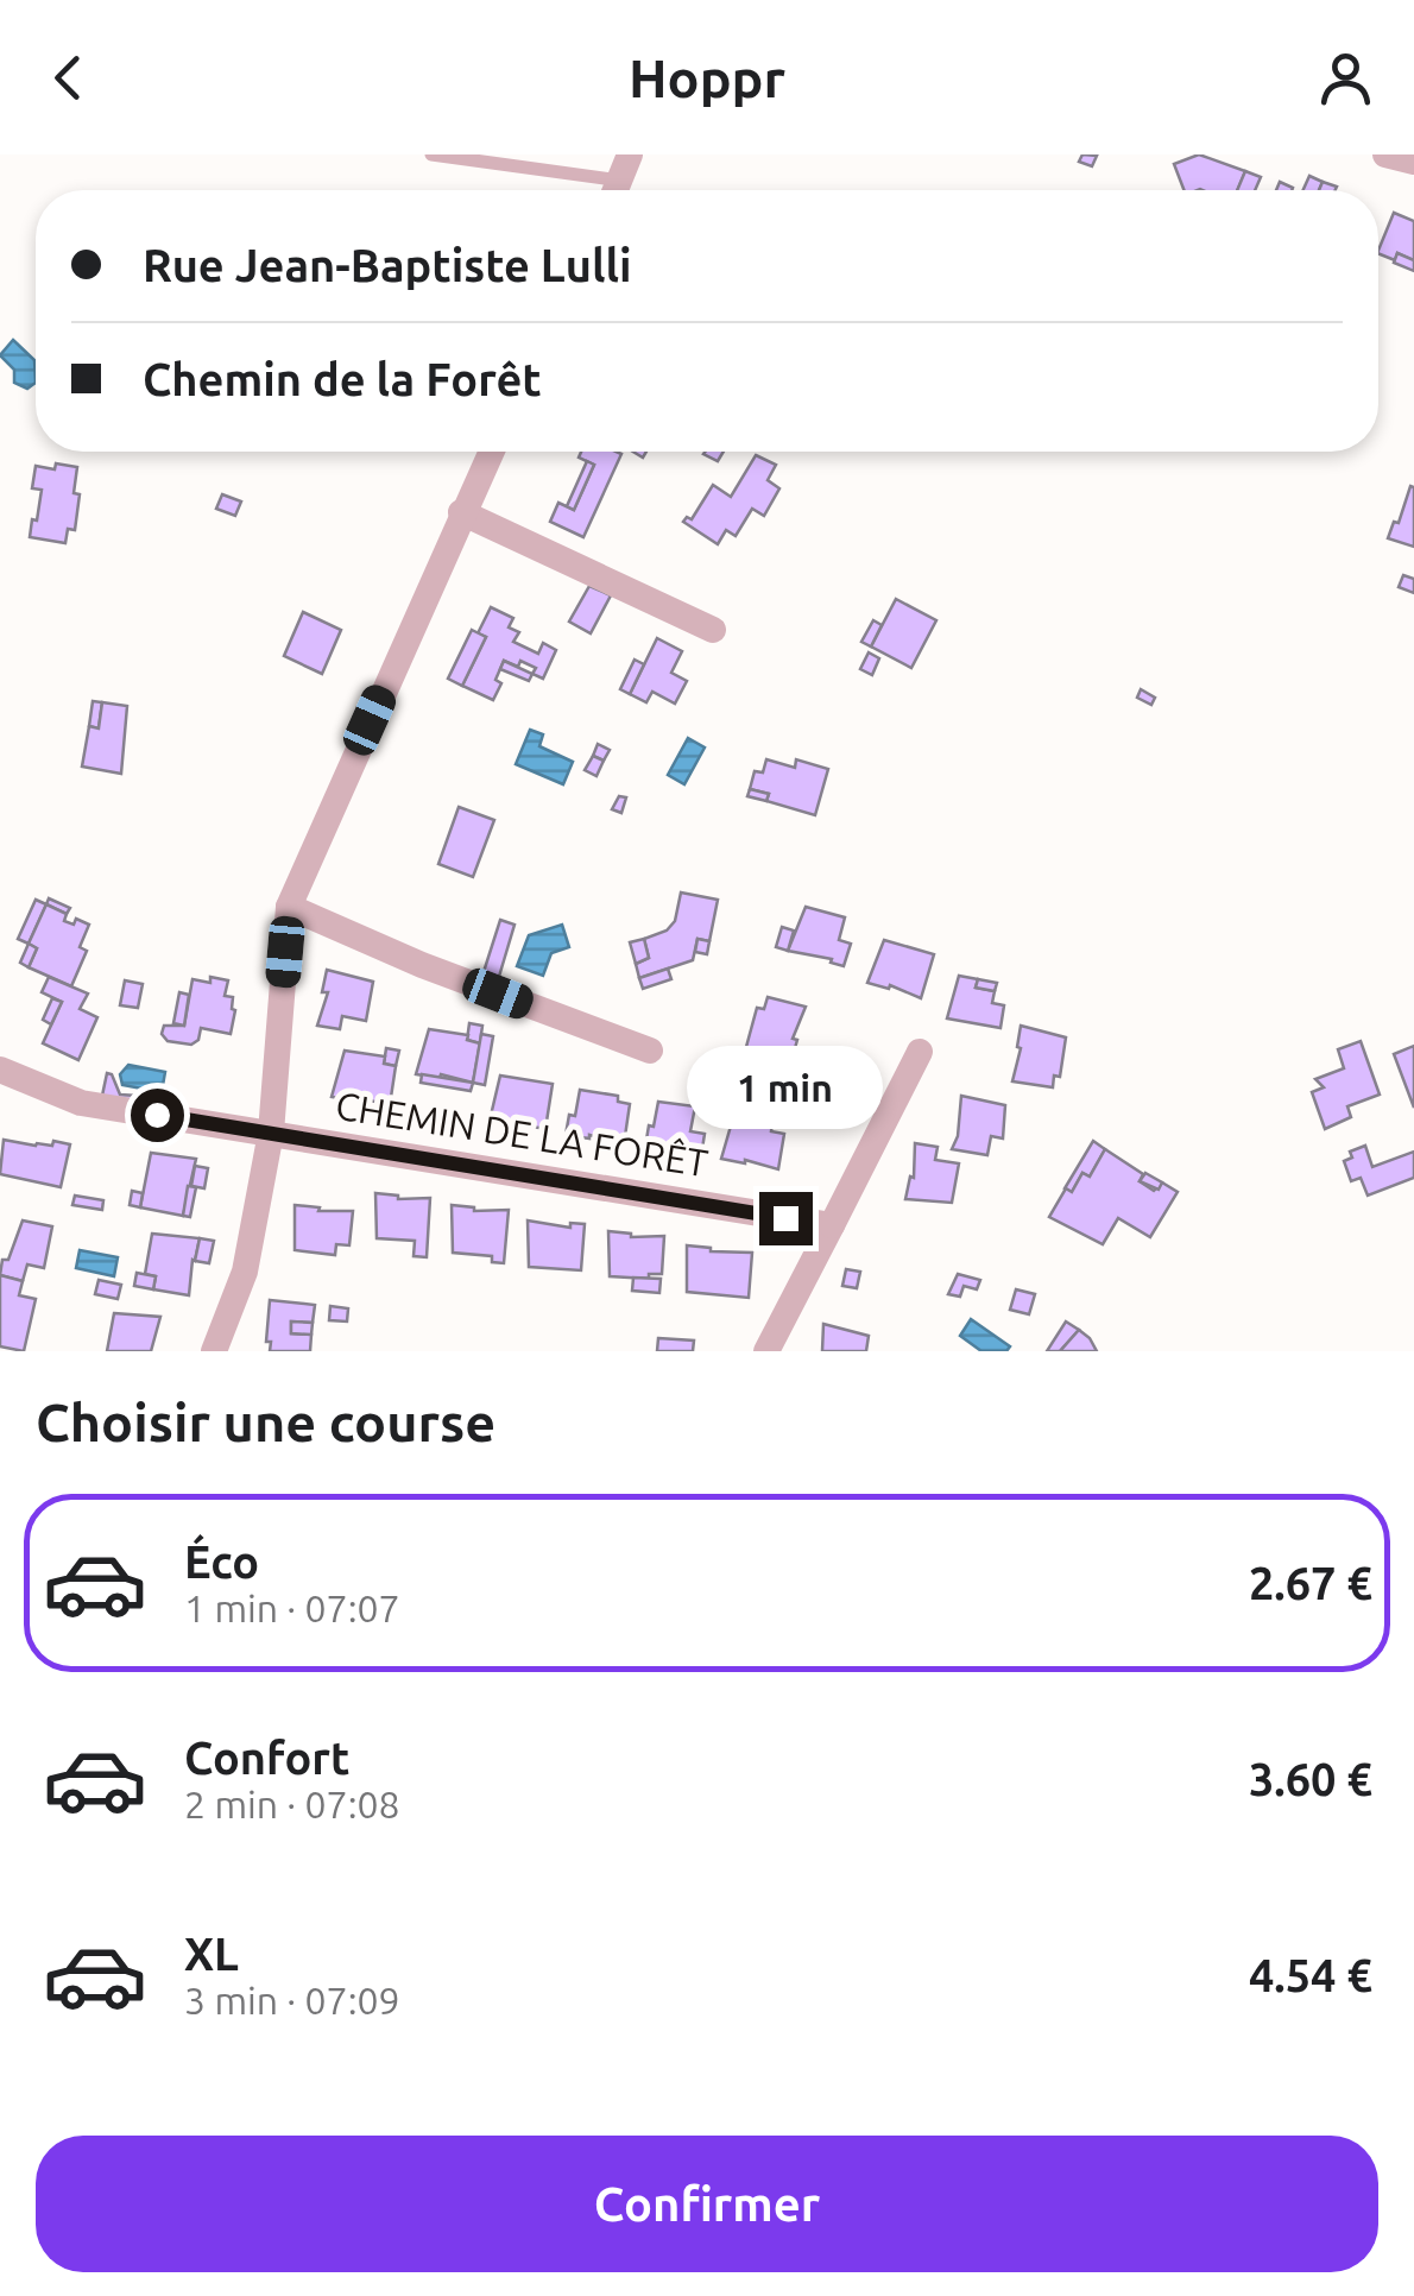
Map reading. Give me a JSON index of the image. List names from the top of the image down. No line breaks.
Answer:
{"streets":{"street":["CHEMIN DE LA FORÊT"]},"page":{"header":"Hoppr","banner":["Rue Jean-Baptiste Lulli","Chemin de la Forêt"],"bubble":"1 min","heading":"Choisir une course","list":[{"name":"Éco","note":"1 min · 07:07","value":"2.67 €"},{"name":"Confort","note":"2 min · 07:08","value":"3.60 €"},{"name":"XL","note":"3 min · 07:09","value":"4.54 €"}],"buttons":"Confirmer"}}
